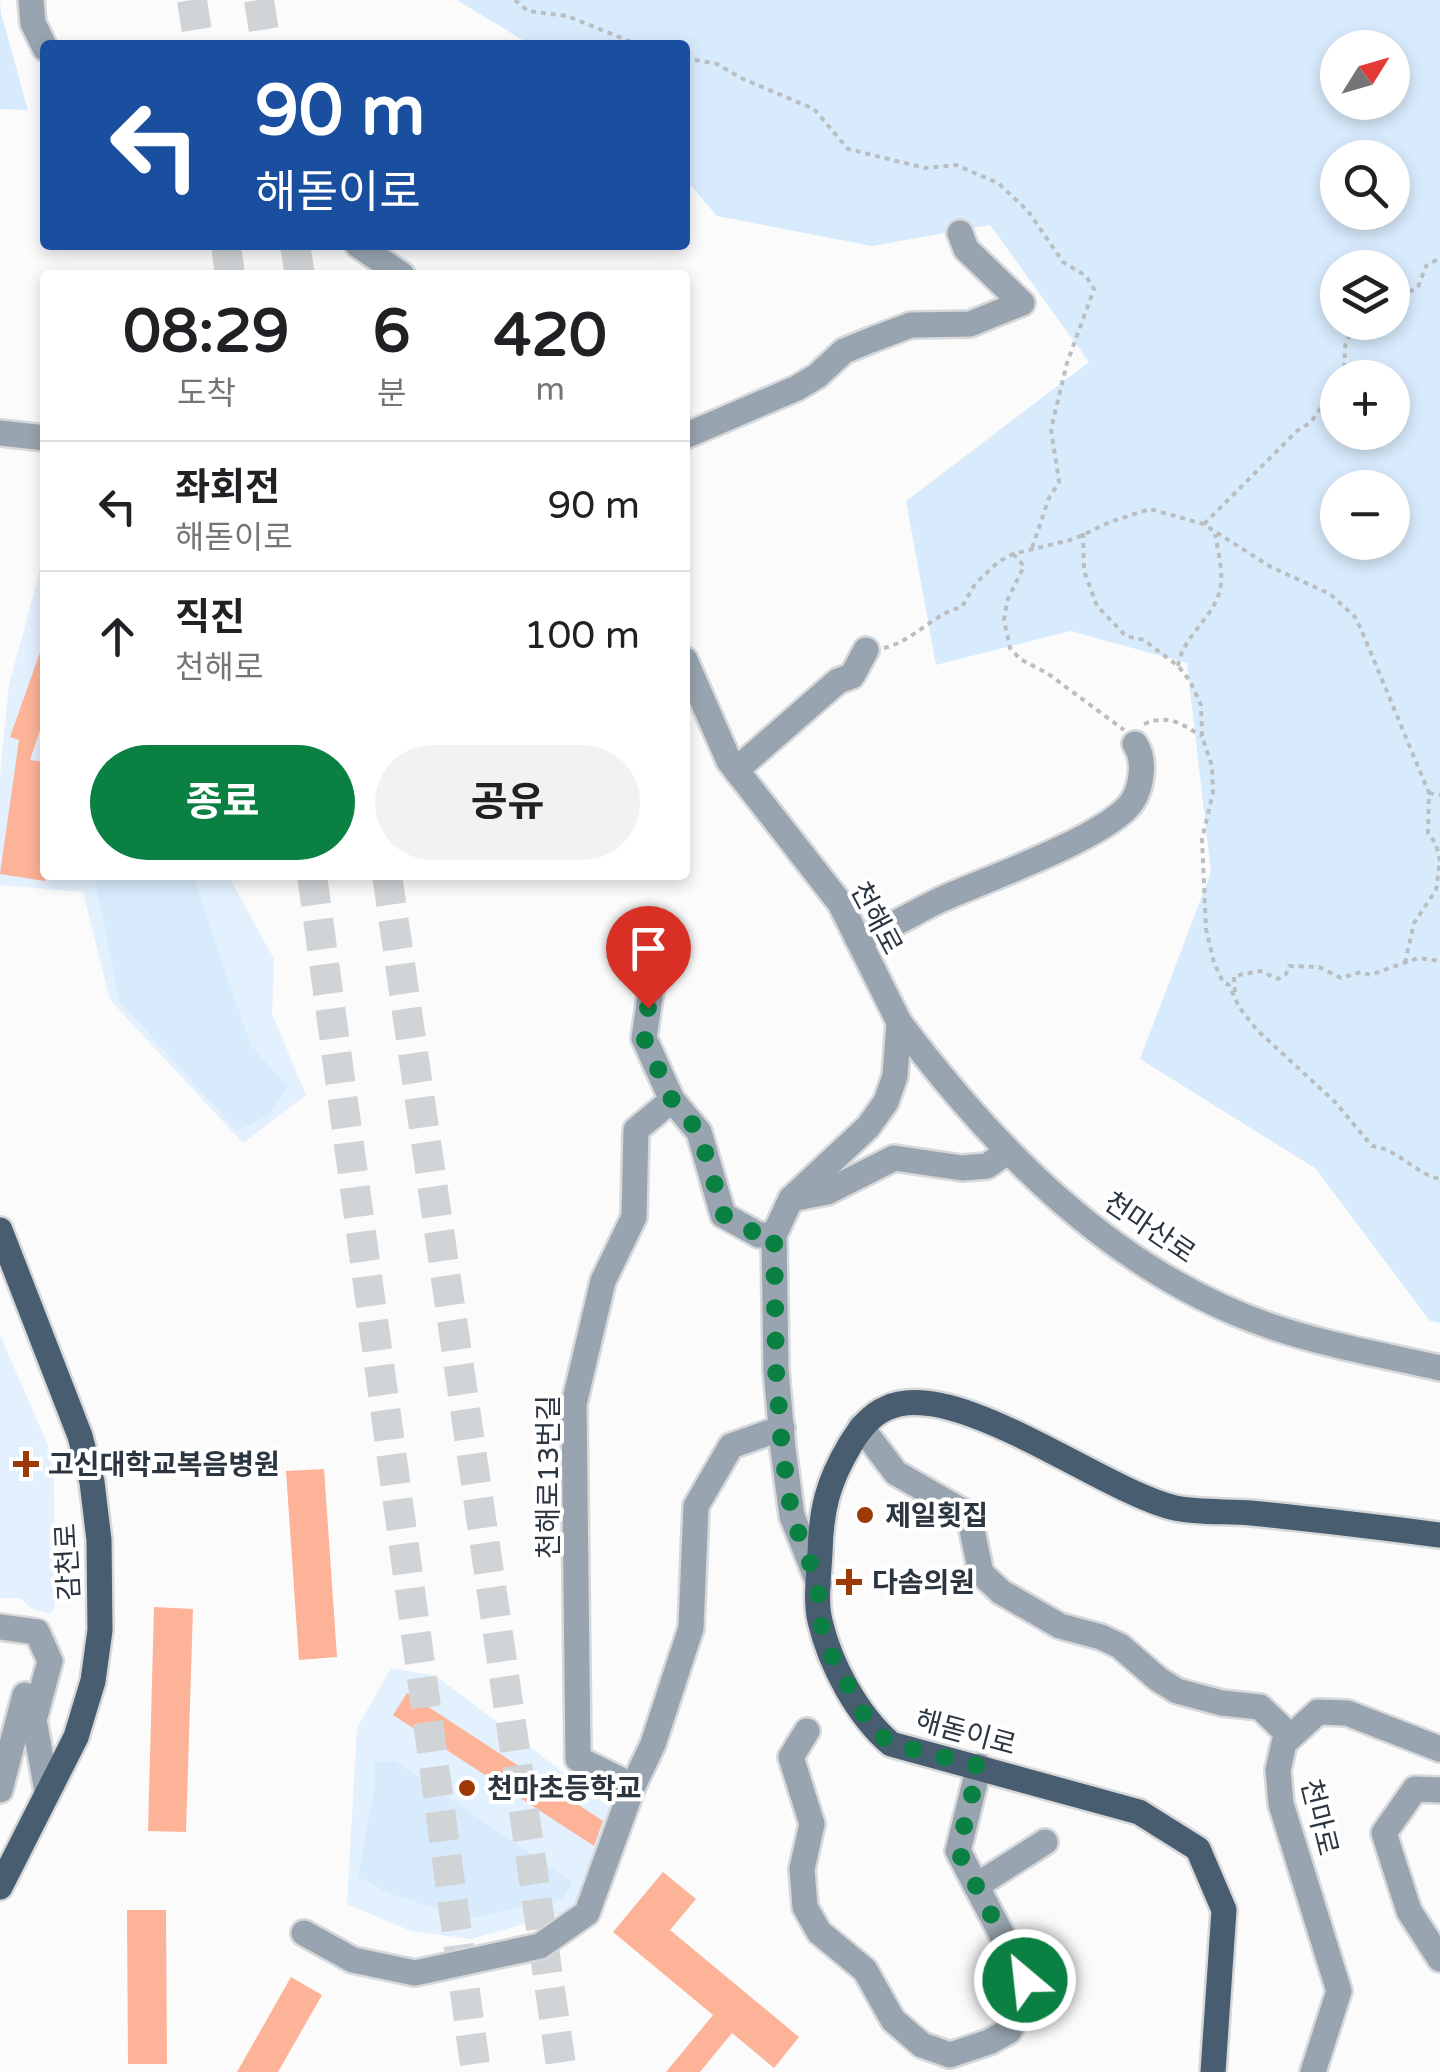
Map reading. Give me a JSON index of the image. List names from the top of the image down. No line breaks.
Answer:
{"streets":{"main road":["감천로","해돋이로"],"street":["천해로","천마산로","천해로13번길","천마로"]},"crossings":[["천해로","천마산로"]],"places":{"health":["고신대학교복음병원","다솜의원"],"other":["제일횟집","천마초등학교"]},"north":"top right","page":{"map_buttons":["+","−"],"turn":["90 m","해돋이로"],"eta":["08:29","도착","6","분","420","m"],"list":[{"name":"좌회전","note":"해돋이로","value":"90 m"},{"name":"직진","note":"천해로","value":"100 m"}],"buttons":["종료","공유"]}}
